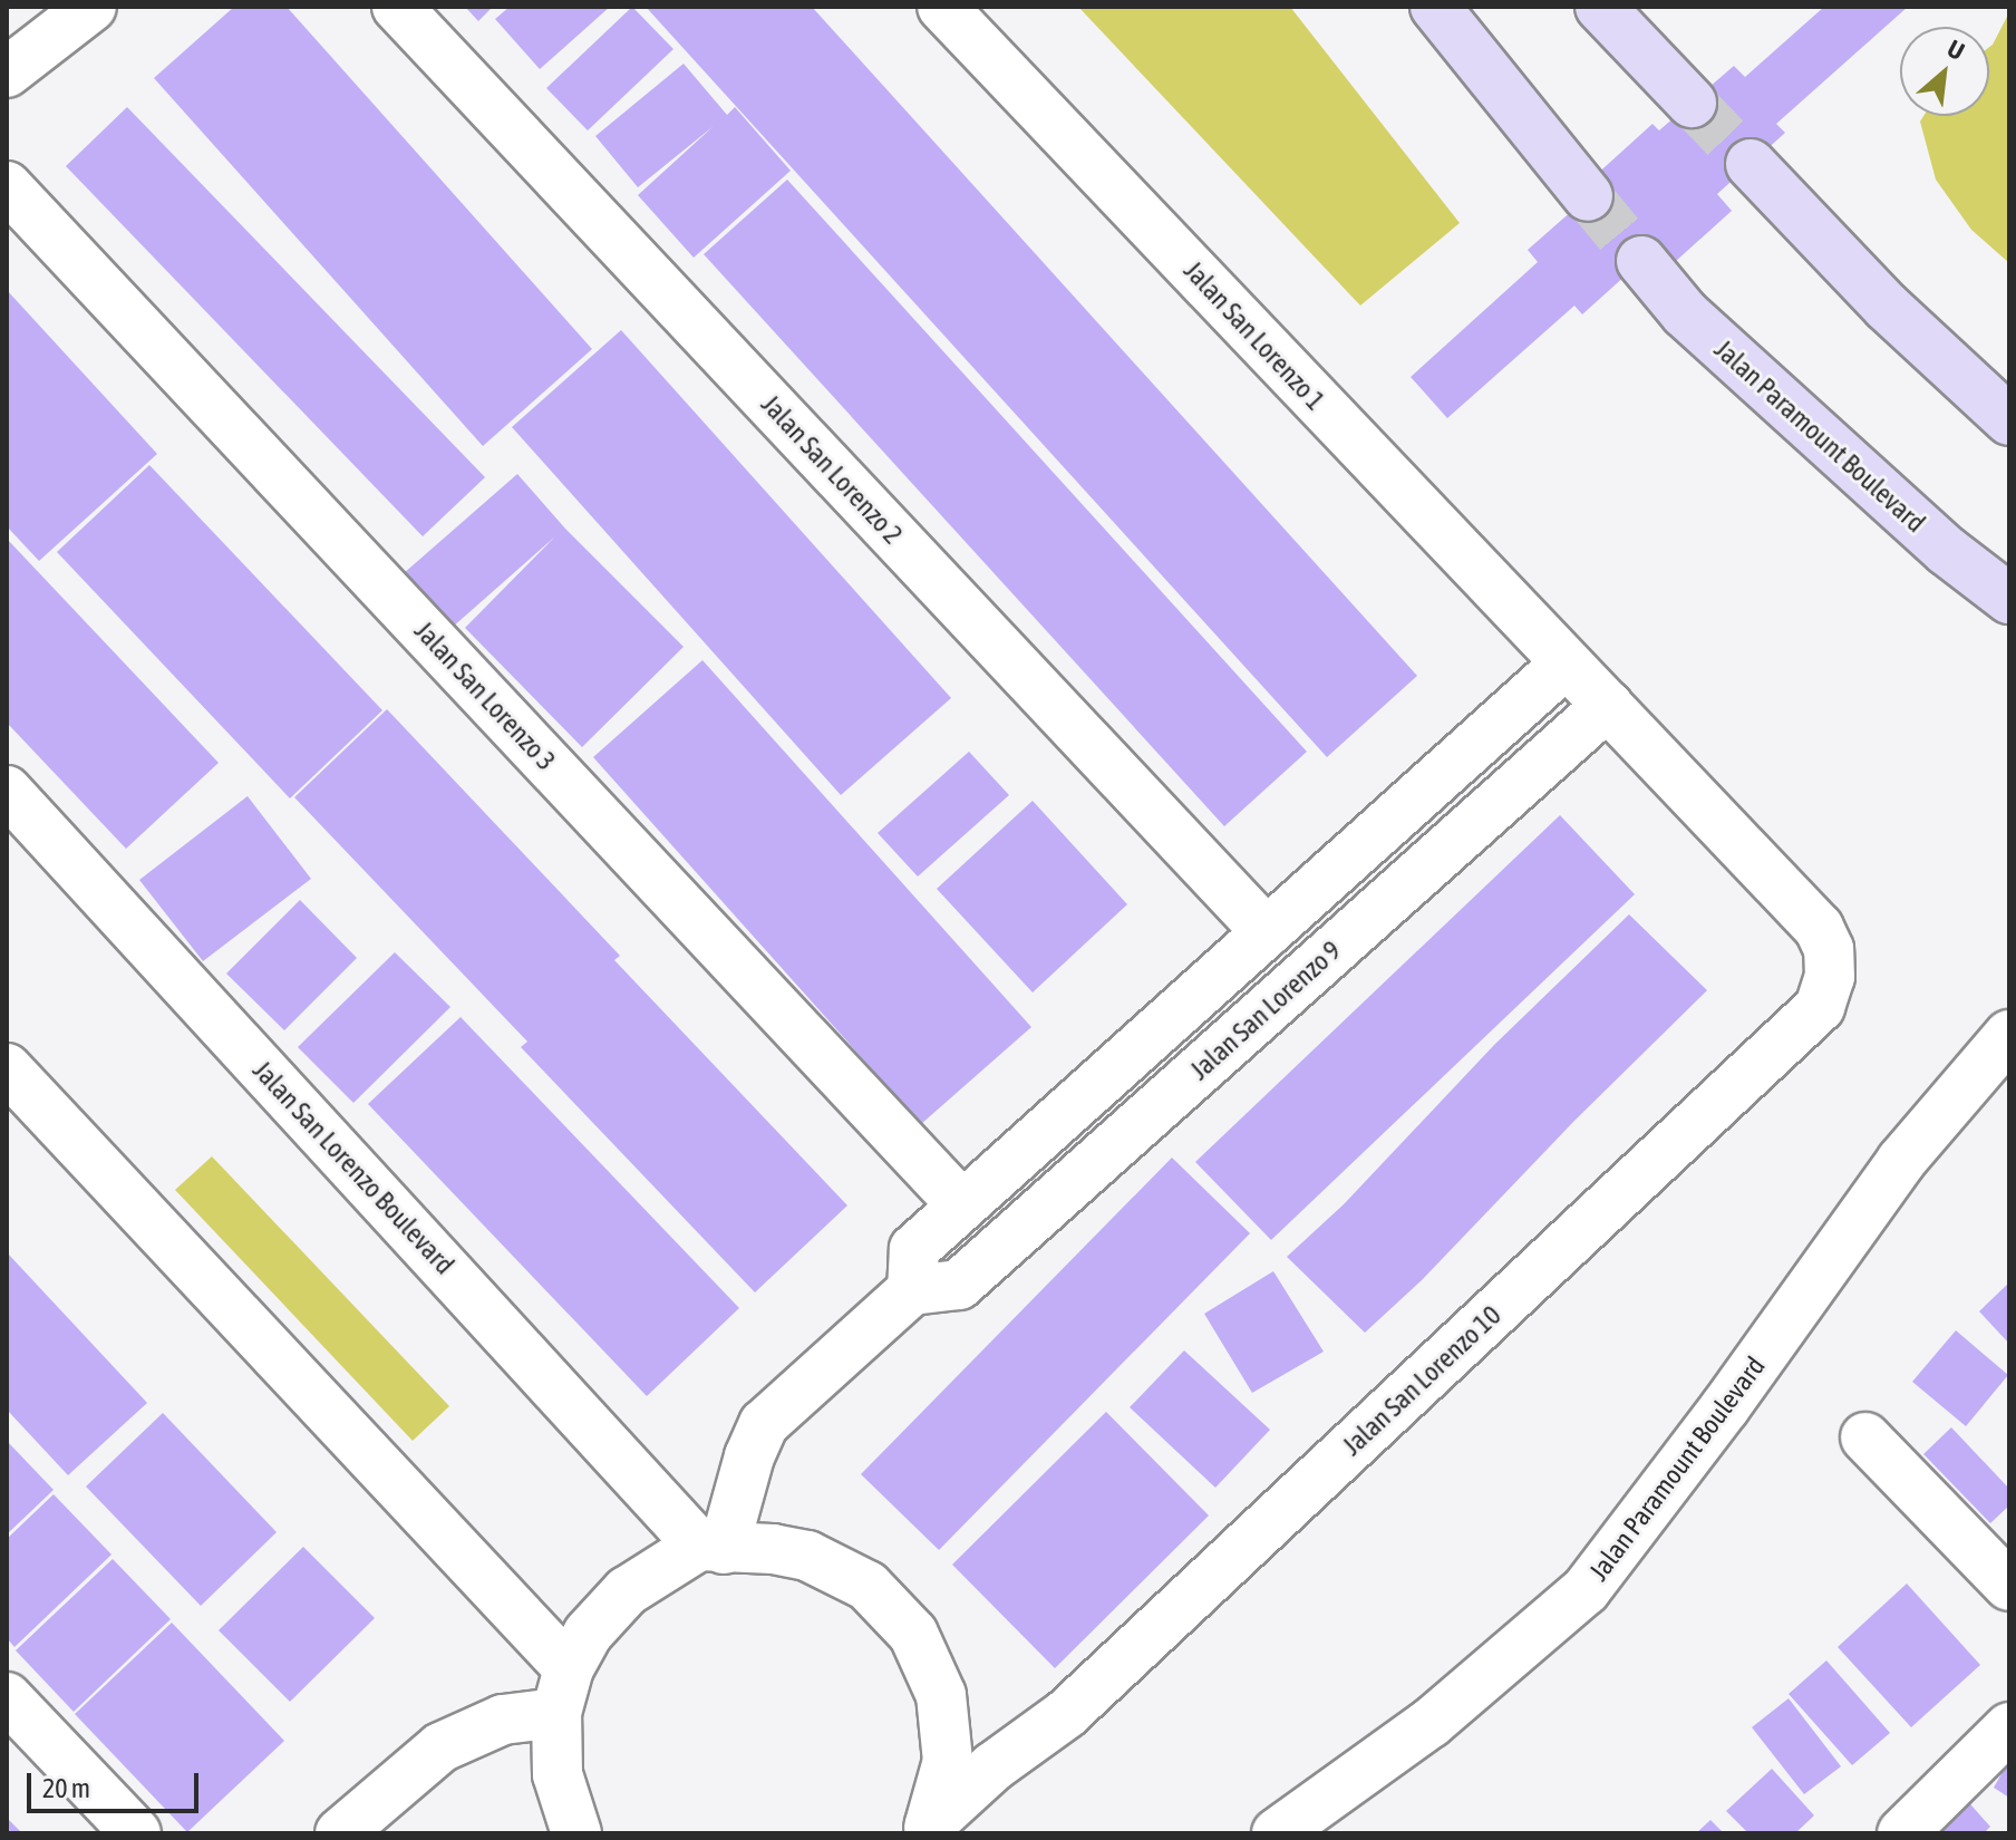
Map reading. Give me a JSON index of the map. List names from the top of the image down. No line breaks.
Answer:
{"streets":{"main road":["Jalan Paramount Boulevard"],"street":["Jalan San Lorenzo 1","Jalan San Lorenzo 2","Jalan San Lorenzo 3","Jalan San Lorenzo 9","Jalan San Lorenzo Boulevard","Jalan San Lorenzo 10"]},"crossings":[["Jalan San Lorenzo 1","Jalan San Lorenzo 9"],["Jalan San Lorenzo 1","Jalan San Lorenzo 10"]],"scale_bar":"20 m","north":"top right"}
